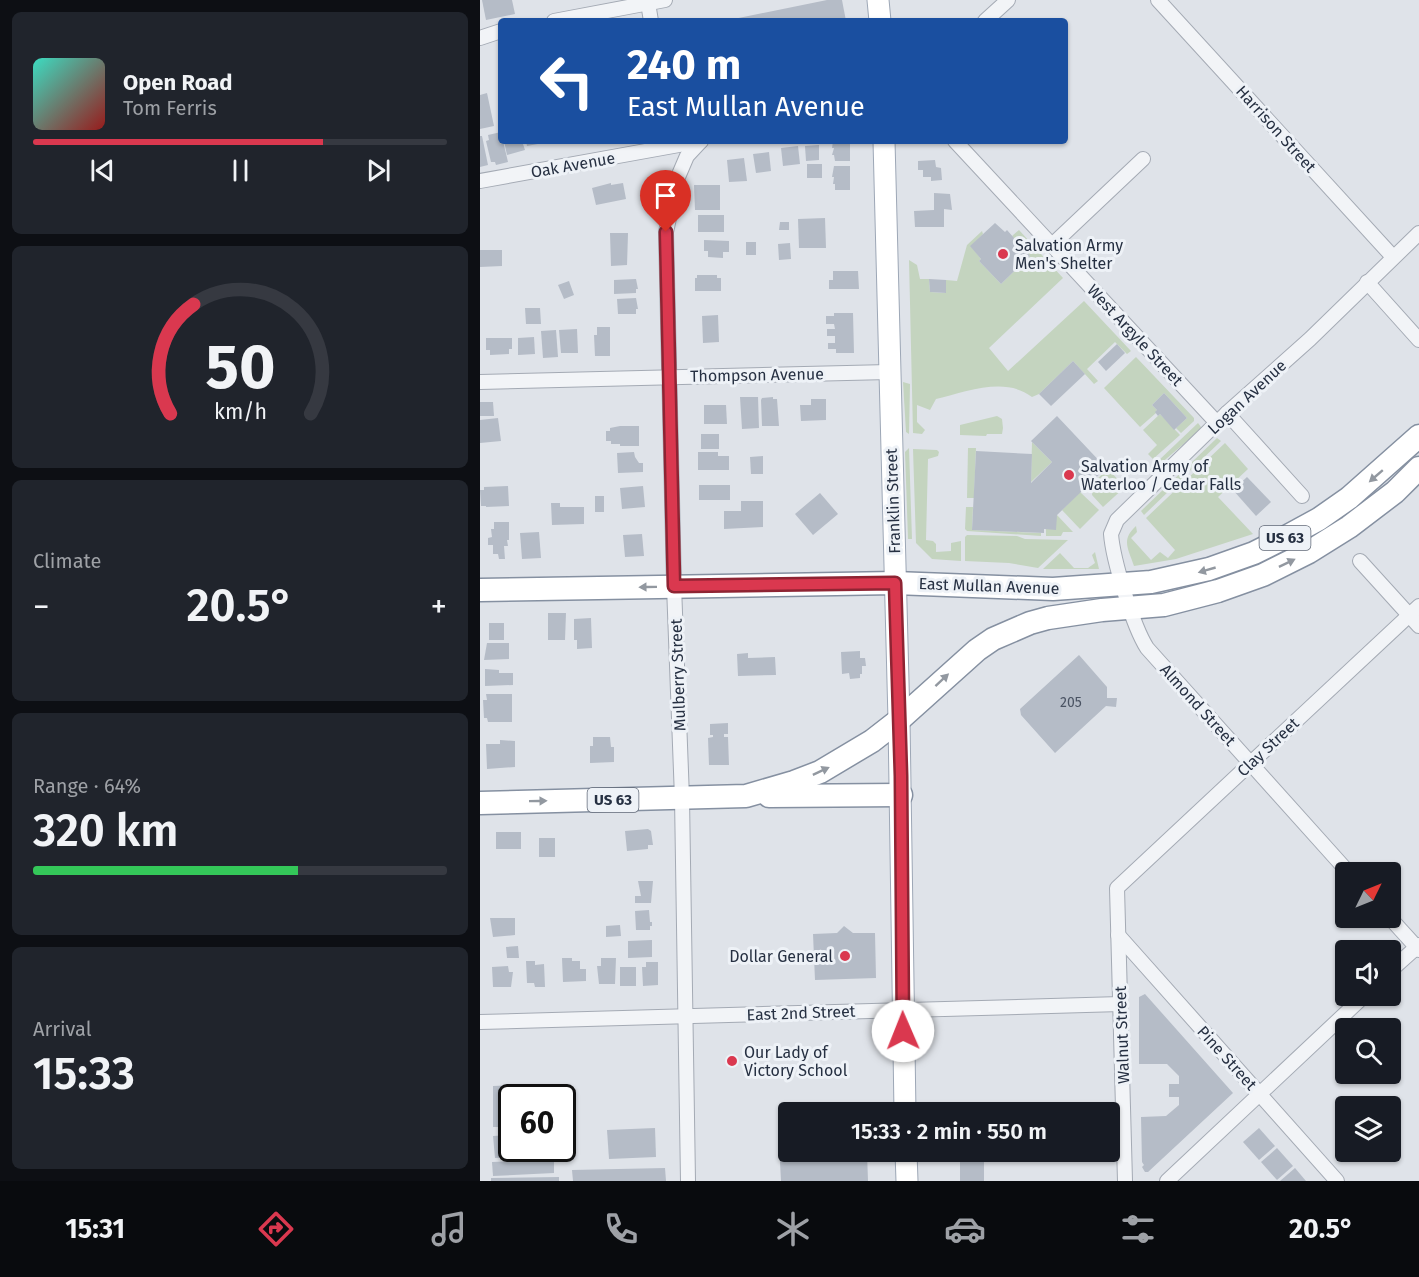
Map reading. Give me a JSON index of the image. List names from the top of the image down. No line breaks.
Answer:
{"streets":{"highway":["US 63","East Mullan Avenue"],"main road":["Franklin Street"],"street":["Harrison Street","Oak Avenue","West Argyle Street","Thompson Avenue","Logan Avenue","Mulberry Street","Almond Street","Clay Street","East 2nd Street","Walnut Street","Pine Street"]},"crossings":[["Harrison Street","Logan Avenue"],["West Argyle Street","Logan Avenue"],["Thompson Avenue","Franklin Street"],["Thompson Avenue","Mulberry Street"],["Logan Avenue","US 63"],["Logan Avenue","East Mullan Avenue"],["Logan Avenue","Almond Street"],["Franklin Street","US 63"],["Franklin Street","East Mullan Avenue"],["Franklin Street","East 2nd Street"],["US 63","Mulberry Street"],["US 63","Almond Street"],["East Mullan Avenue","Mulberry Street"],["Mulberry Street","East 2nd Street"],["Almond Street","Clay Street"],["Clay Street","Walnut Street"],["East 2nd Street","Walnut Street"],["Walnut Street","Pine Street"]],"places":["Salvation Army Men's Shelter","Salvation Army of Waterloo / Cedar Falls","Dollar General","Our Lady of Victory School"],"house_numbers":["205"],"north":"top right","page":{"turn":["240 m","East Mullan Avenue"],"song":["Open Road","Tom Ferris"],"tile":["Climate",["Range · 64%","320 km"],["Arrival","15:33"]],"heat":["−","20.5°","+"],"limit":"60","trip":"15:33 · 2 min · 550 m","tabs":["15:31","20.5°"],"gauge":["50","km/h"]}}
